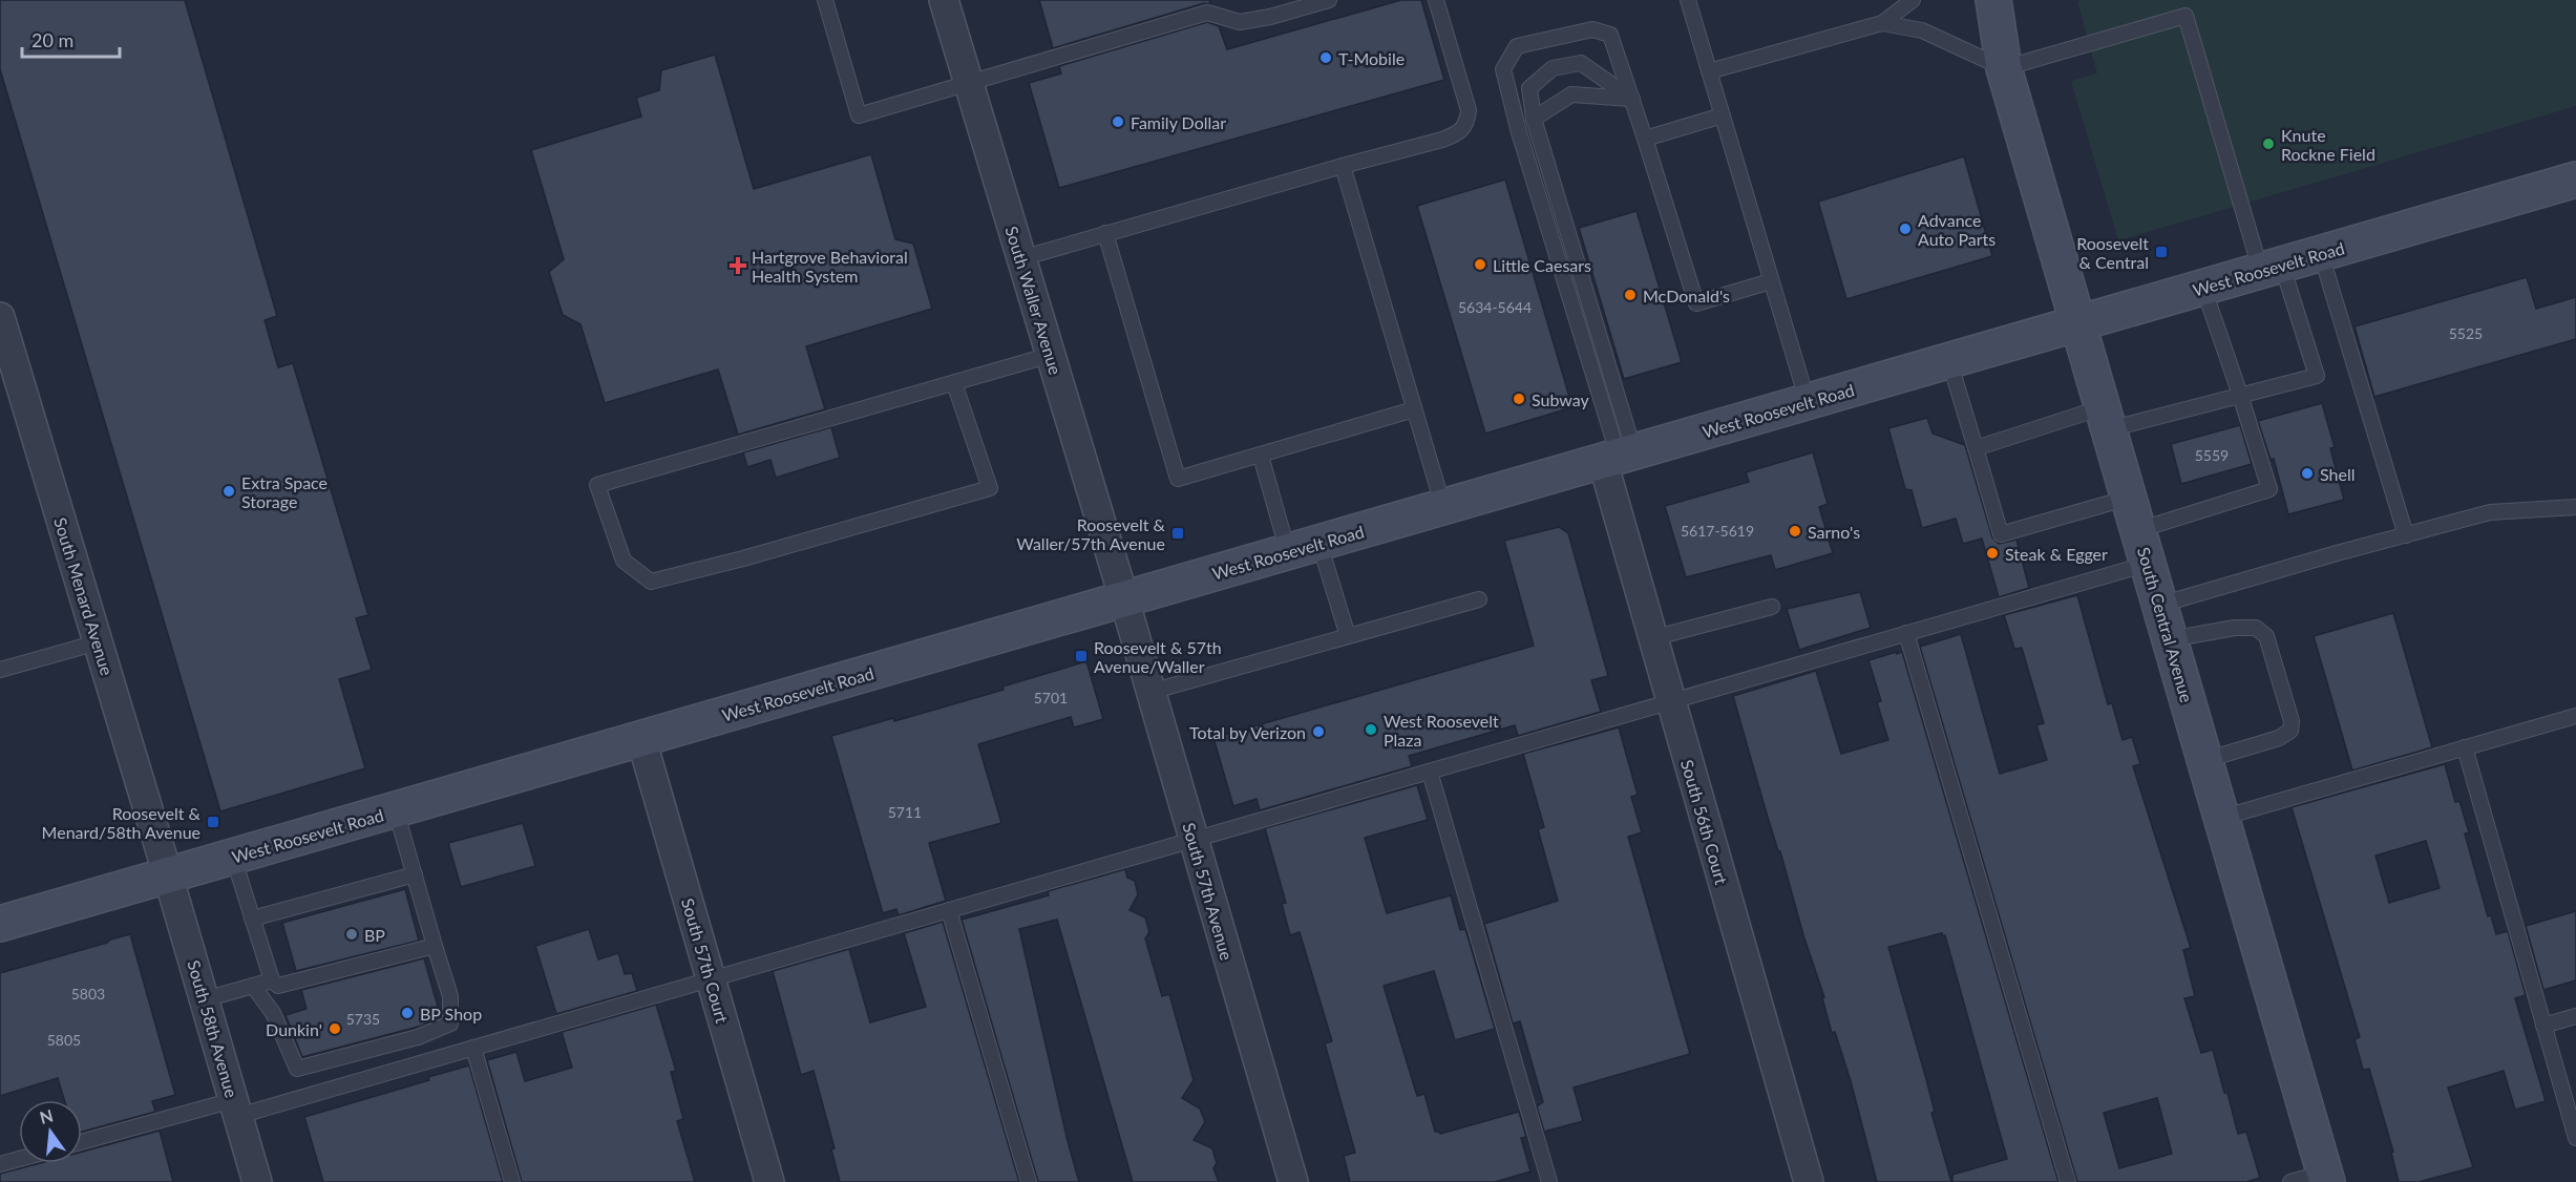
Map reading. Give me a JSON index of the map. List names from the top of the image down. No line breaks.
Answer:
{"streets":{"main road":["West Roosevelt Road","South Central Avenue"],"street":["South Waller Avenue","South Menard Avenue","South 56th Court","South 57th Avenue","South 57th Court","South 58th Avenue"]},"crossings":[["West Roosevelt Road","South Waller Avenue"],["West Roosevelt Road","South Menard Avenue"],["West Roosevelt Road","South Central Avenue"],["West Roosevelt Road","South 56th Court"],["West Roosevelt Road","South 57th Avenue"],["West Roosevelt Road","South 57th Court"],["West Roosevelt Road","South 58th Avenue"],["South Waller Avenue","South 57th Avenue"],["South Menard Avenue","South 58th Avenue"]],"places":{"other":["T-Mobile","Family Dollar","Knute Rockne Field","Advance Auto Parts","Little Caesars","McDonald's","Subway","Shell","Extra Space Storage","Sarno's","Steak & Egger","West Roosevelt Plaza","Total by Verizon","BP","BP Shop","Dunkin'"],"transit":["Roosevelt & Central","Roosevelt & Waller/57th Avenue","Roosevelt & 57th Avenue/Waller","Roosevelt & Menard/58th Avenue"],"health":["Hartgrove Behavioral Health System"]},"house_numbers":["5634-5644","5525","5559","5617-5619","5701","5711","5803","5735","5805"],"scale_bar":"20 m","north":"top"}
